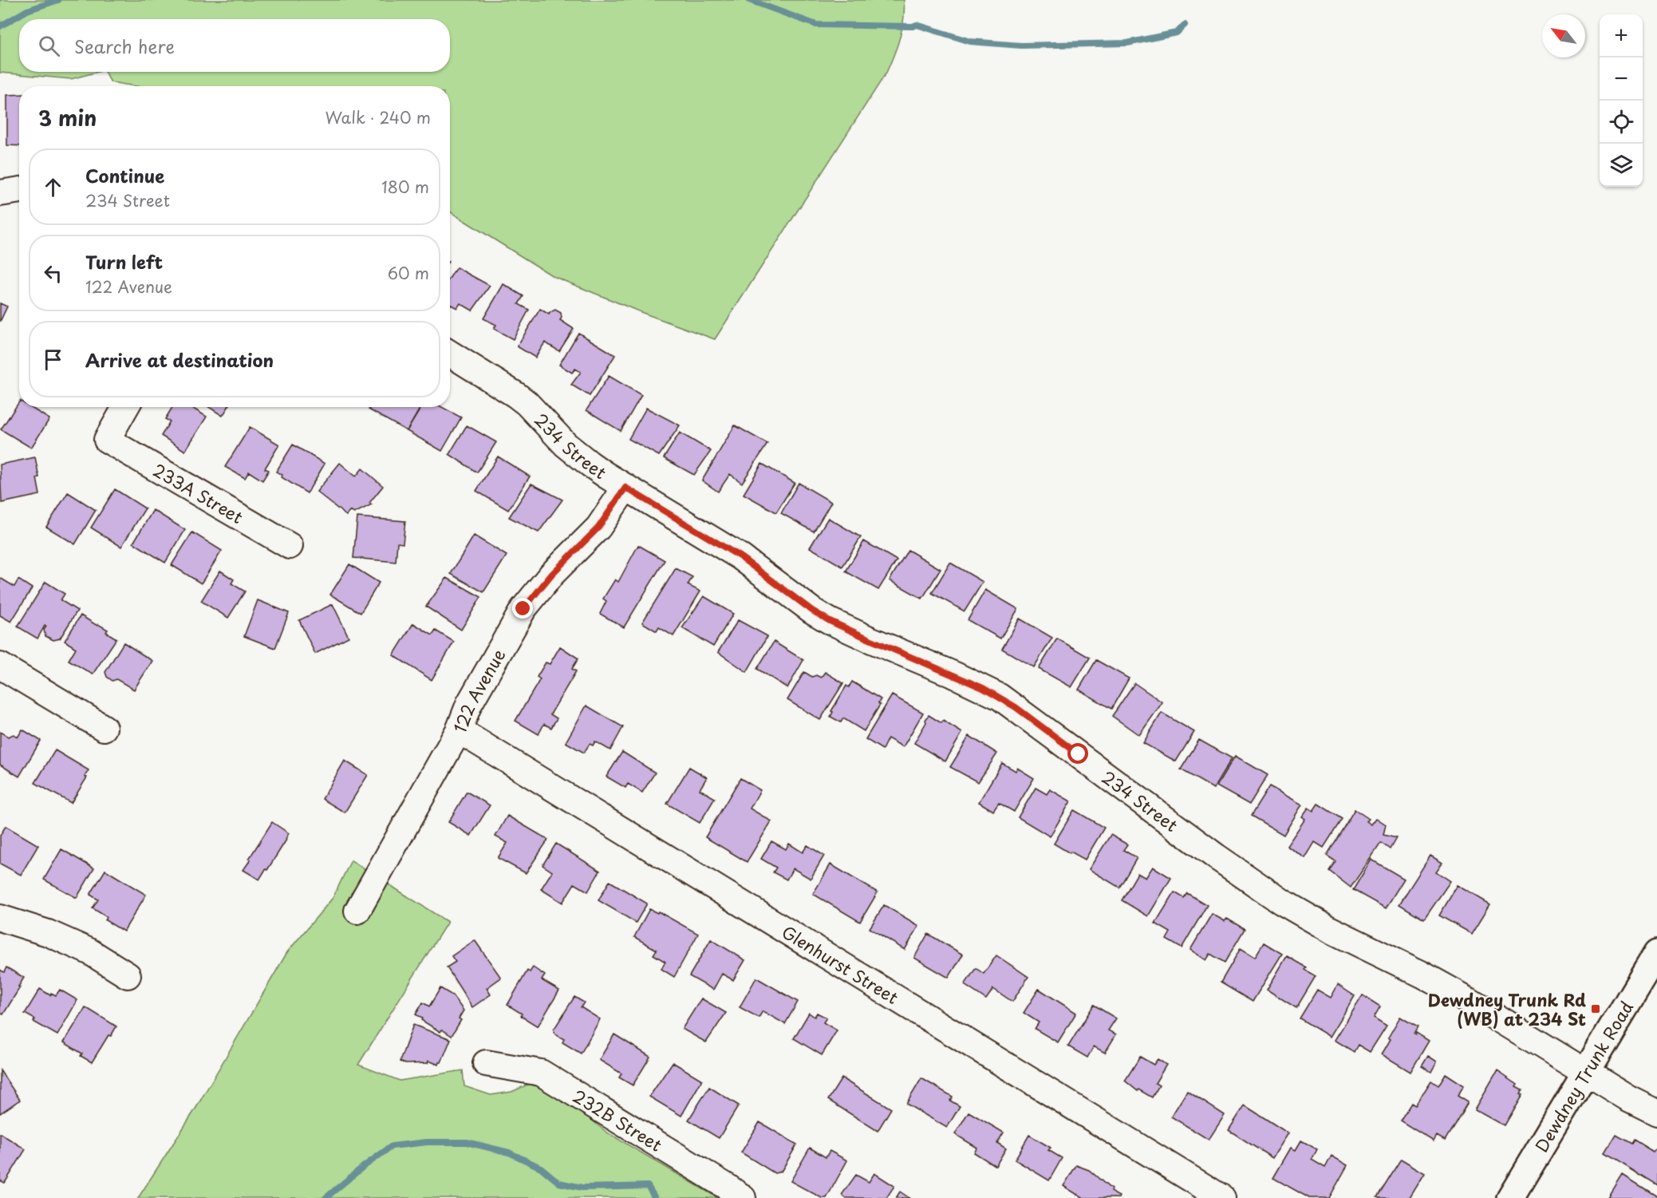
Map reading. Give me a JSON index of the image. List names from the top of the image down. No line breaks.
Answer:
{"streets":{"main road":["Dewdney Trunk Road"],"street":["234 Street","233A Street","122 Avenue","Glenhurst Street","232B Street"]},"crossings":[["234 Street","122 Avenue"],["234 Street","Dewdney Trunk Road"],["122 Avenue","Glenhurst Street"]],"places":{"transit":["Dewdney Trunk Rd (WB) at 234 St"]},"north":"top left","page":{"map_buttons":["+","−"],"search":"Search here","heading":["3 min","Walk · 240 m"],"list":[["Continue","234 Street","180 m"],["Turn left","122 Avenue","60 m"],"Arrive at destination"]}}
